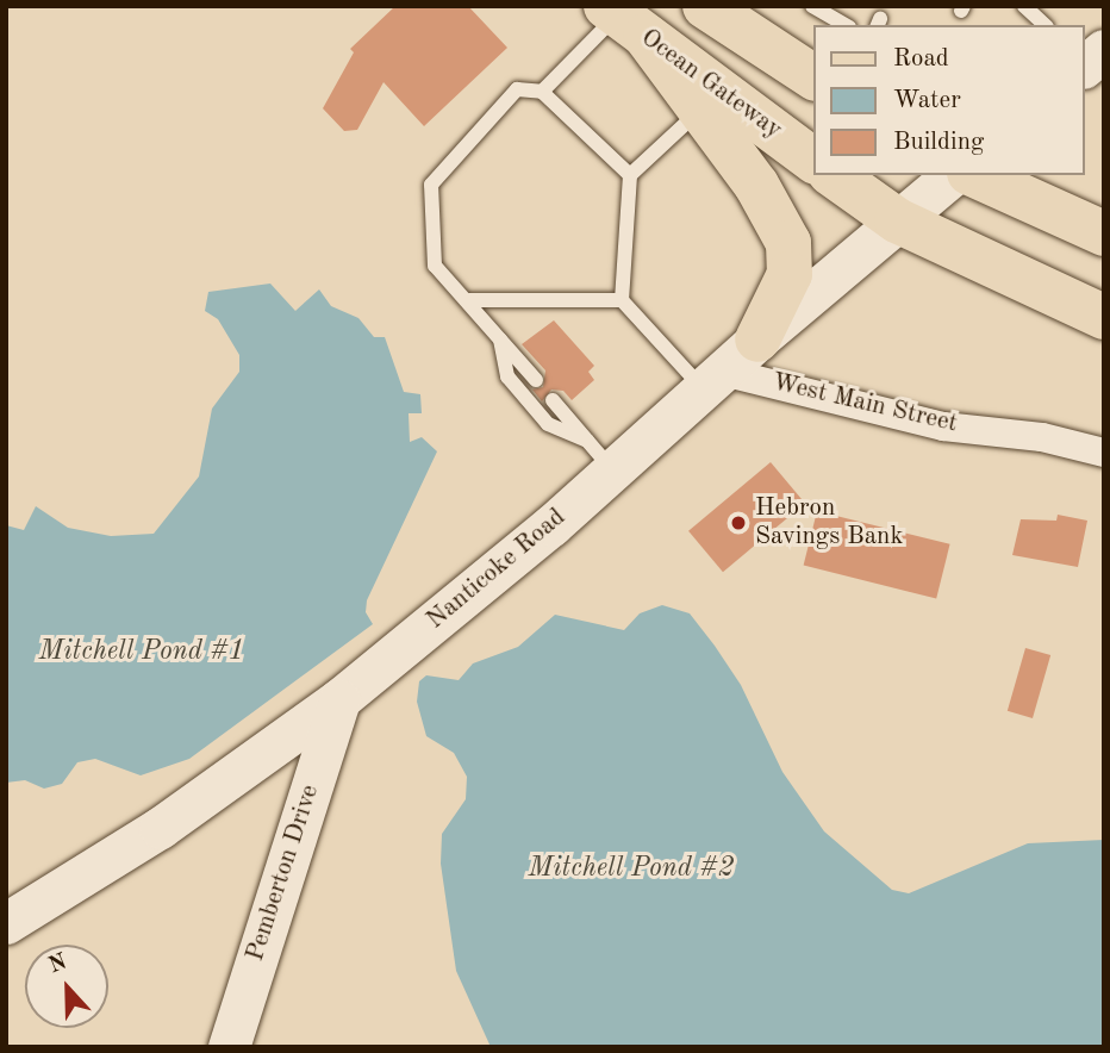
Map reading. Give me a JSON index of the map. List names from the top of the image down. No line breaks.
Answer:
{"streets":{"main road":["Ocean Gateway","Nanticoke Road","Pemberton Drive"],"street":["West Main Street"]},"crossings":[["West Main Street","Nanticoke Road"],["Nanticoke Road","Pemberton Drive"]],"water":["Mitchell Pond #1","Mitchell Pond #2"],"places":["Hebron Savings Bank"],"legend":["Road","Water","Building"],"north":"top"}
